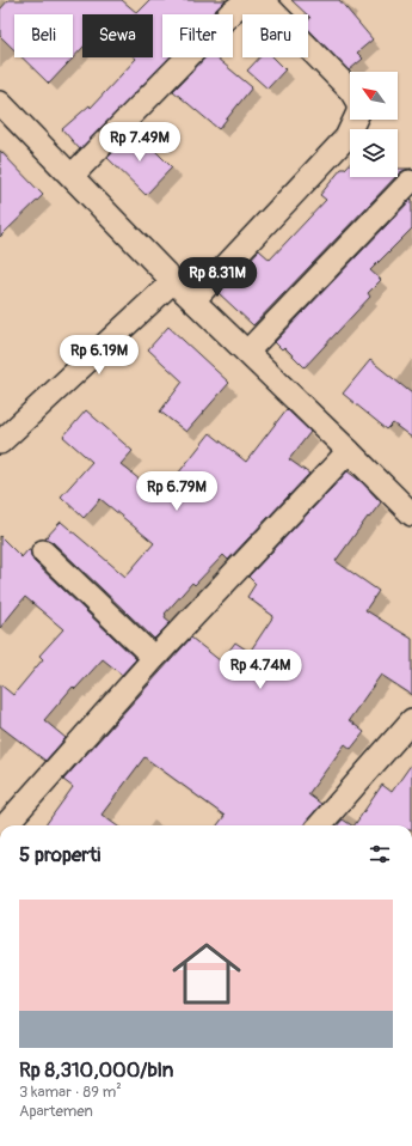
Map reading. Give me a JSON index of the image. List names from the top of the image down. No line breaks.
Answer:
{"north":"top left","page":{"chip":["Beli","Sewa","Filter","Baru"],"price":["Rp 7.49M","Rp 8.31M","Rp 6.19M","Rp 6.79M","Rp 4.74M"],"heading":"5 properti","list":[{"name":"Rp 8,310,000/bln","note":"3 kamar · 89 m² · Apartemen"}]}}
